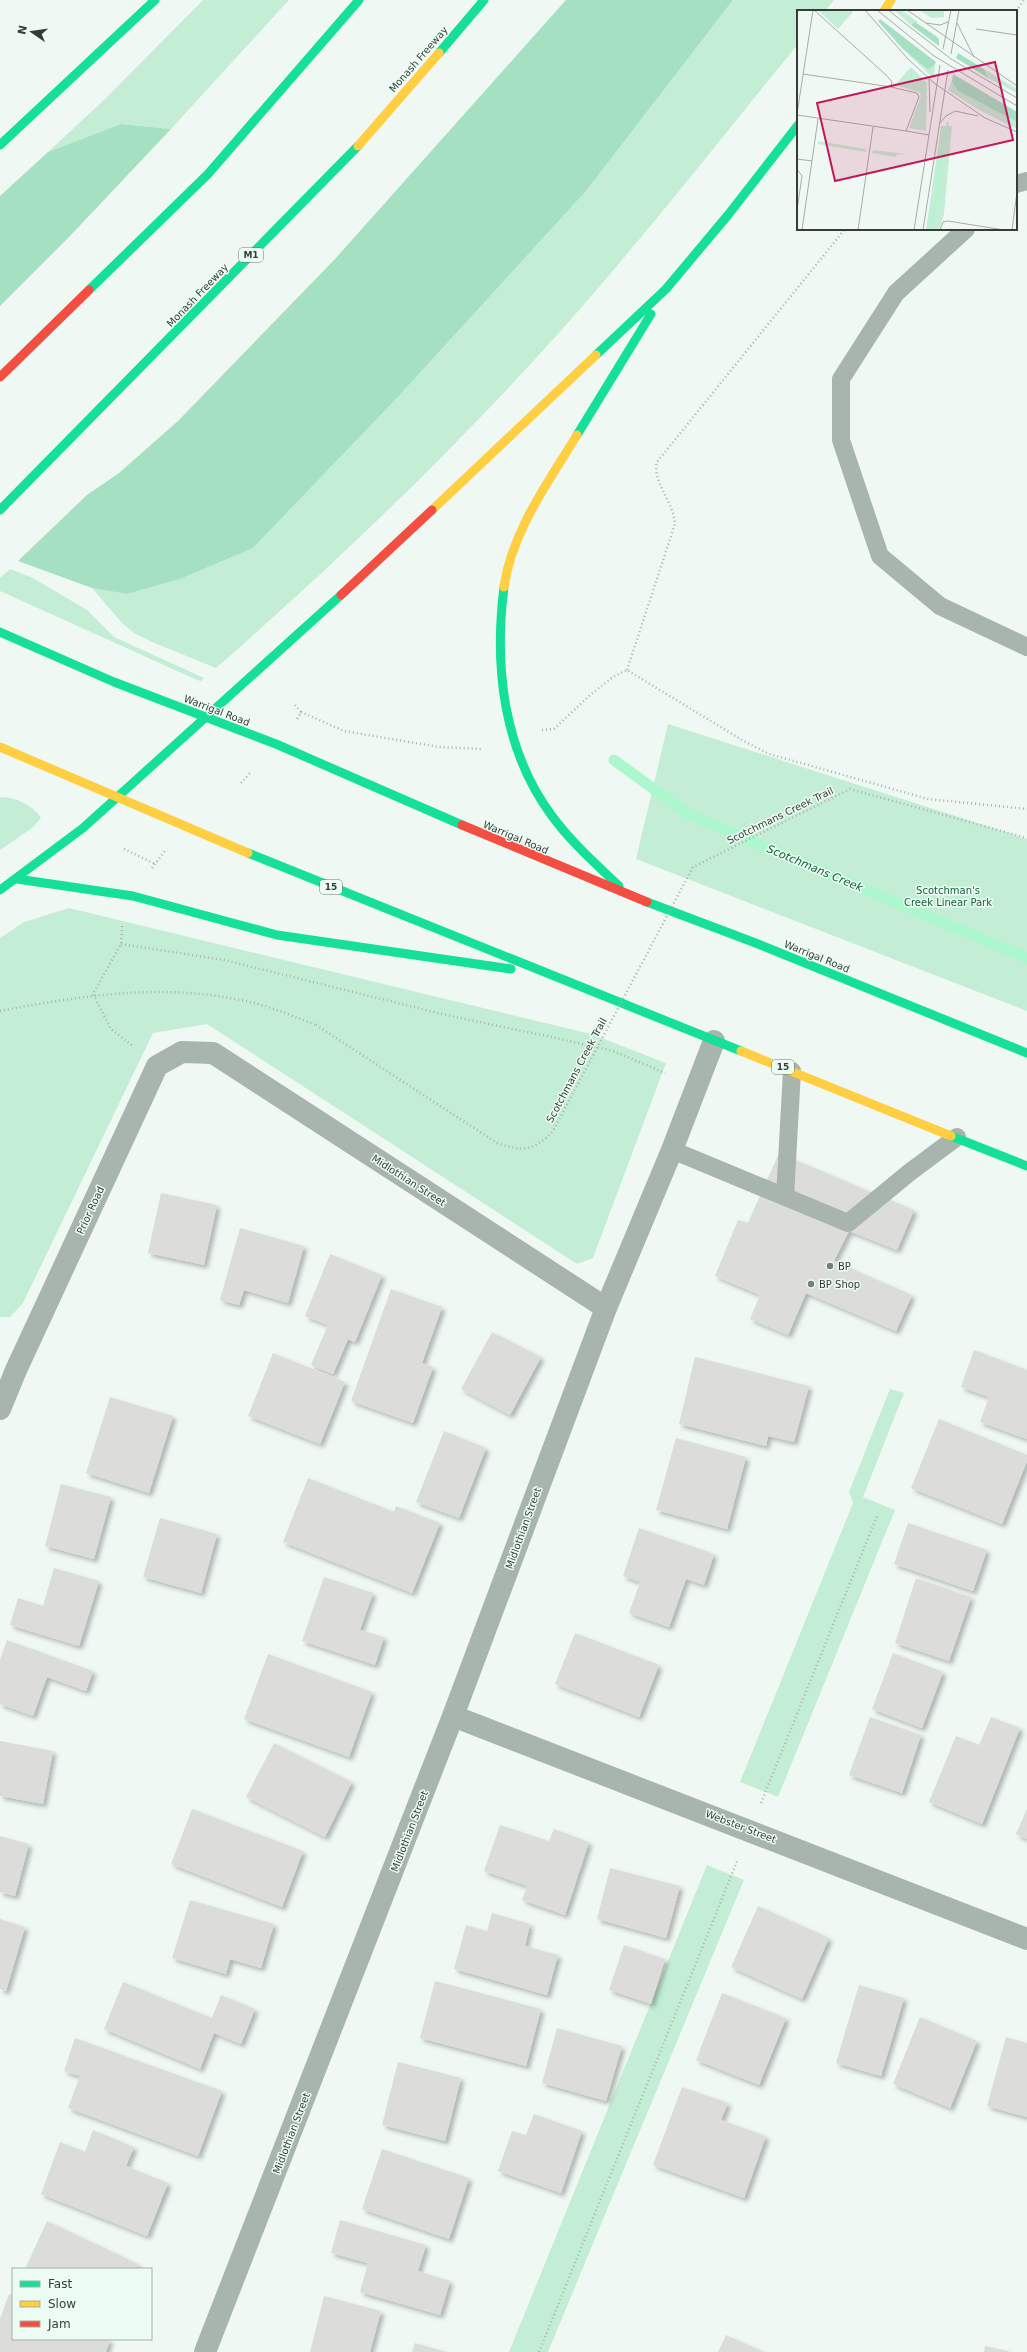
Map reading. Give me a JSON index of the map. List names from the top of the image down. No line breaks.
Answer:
{"streets":{"highway":["Monash Freeway","M1","Warrigal Road","15"],"street":["Midlothian Street","Prior Road","Webster Street"],"path":["Scotchmans Creek Trail"]},"crossings":[["15","Midlothian Street"],["Midlothian Street","Prior Road"],["Midlothian Street","Webster Street"]],"water":["Scotchmans Creek"],"parks":["Scotchman's Creek Linear Park"],"places":["BP","BP Shop"],"legend":["Fast","Slow","Jam"],"north":"left"}
